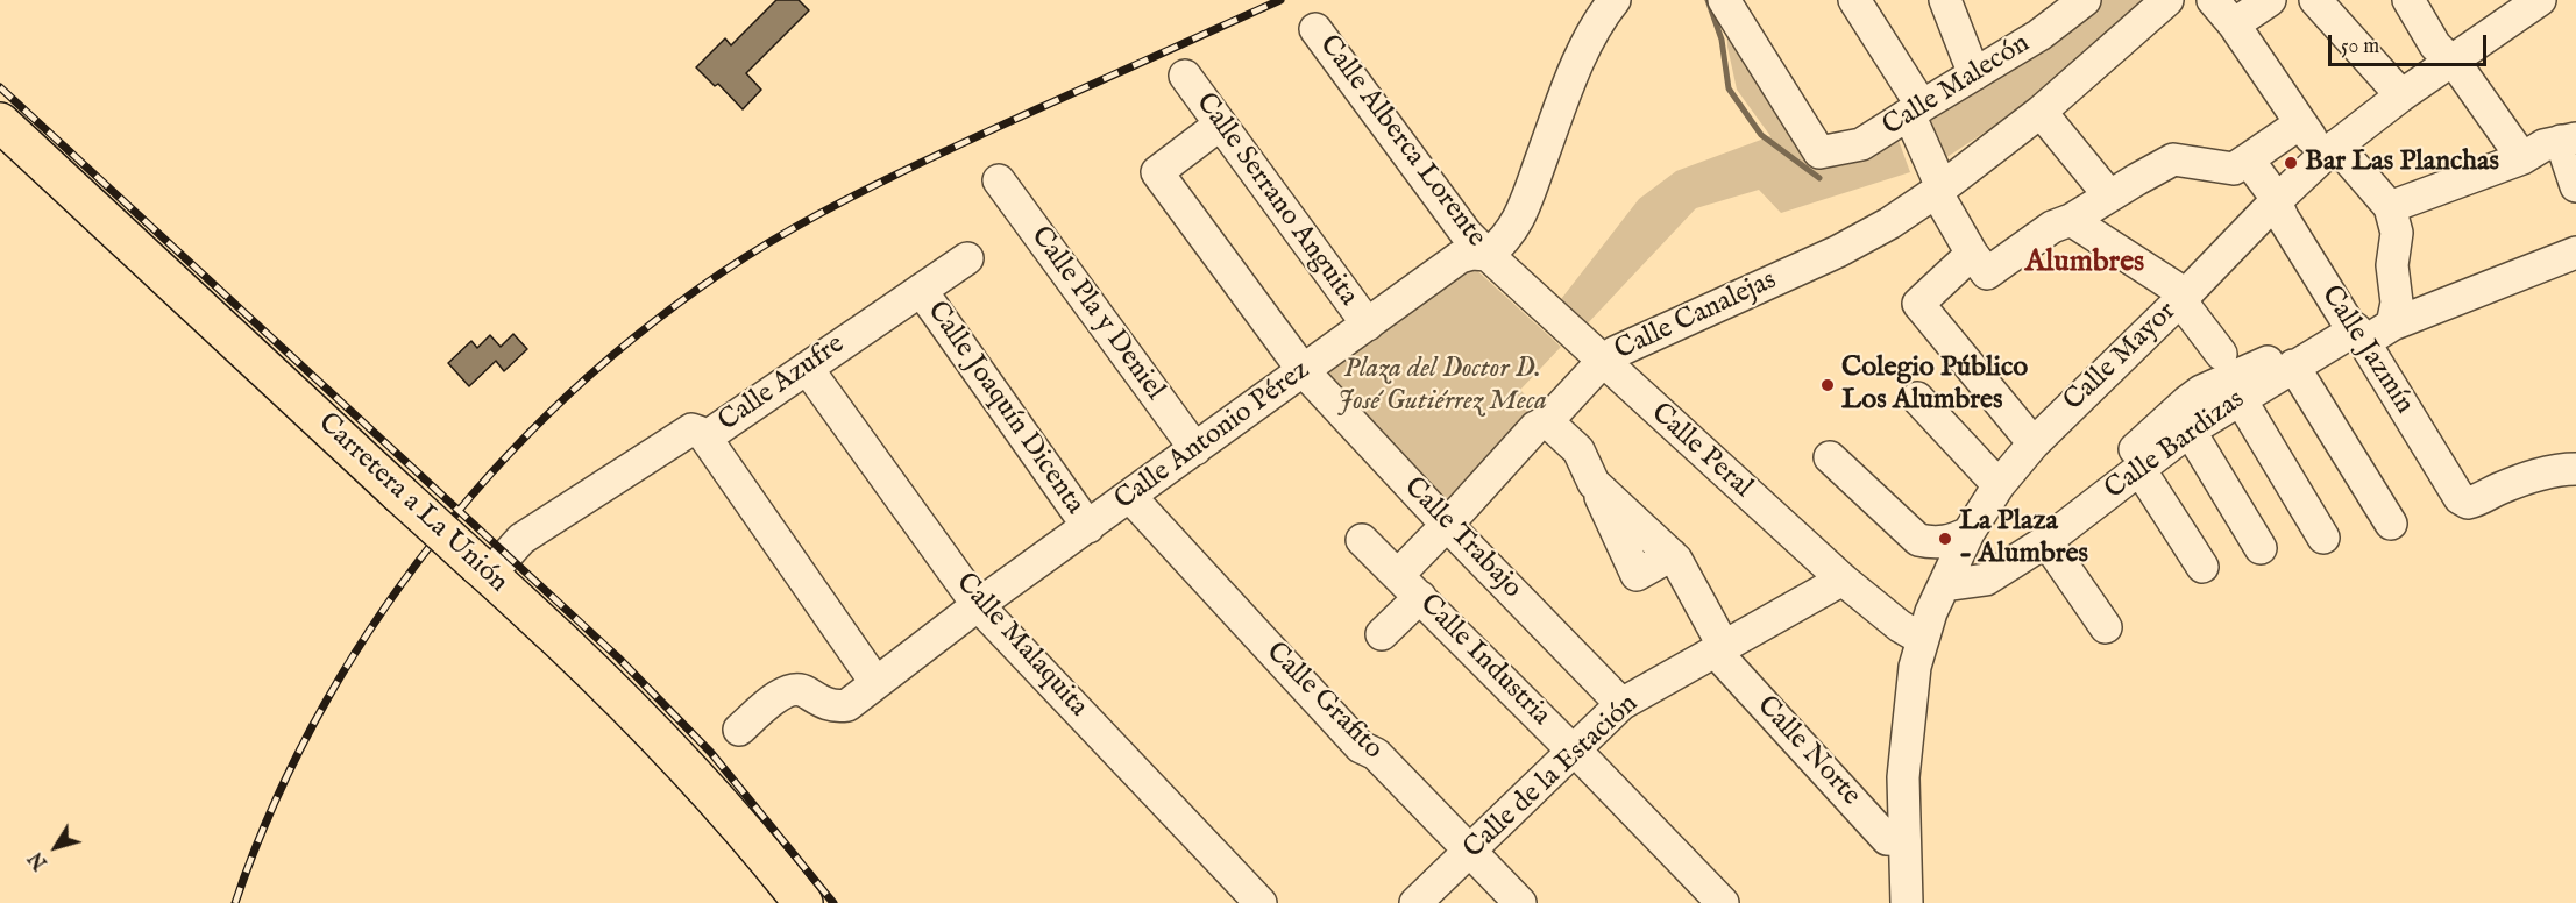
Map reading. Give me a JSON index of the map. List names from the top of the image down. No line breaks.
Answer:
{"streets":{"main road":["Carretera a La Unión"],"street":["Calle Malecón","Calle Alberca Lorente","Calle Serrano Anguita","Calle Pla y Deniel","Calle Canalejas","Calle Jazmín","Calle Mayor","Calle Azufre","Calle Joaquín Dicenta","Calle Antonio Pérez","Calle Bardizas","Calle Peral","Calle Trabajo","Calle Malaquita","Calle Industria","Calle Grafito","Calle Norte","Calle de la Estación"]},"crossings":[["Calle Alberca Lorente","Calle Antonio Pérez"],["Calle Alberca Lorente","Calle Peral"],["Calle Serrano Anguita","Calle Antonio Pérez"],["Calle Serrano Anguita","Calle Trabajo"],["Calle Pla y Deniel","Calle Antonio Pérez"],["Calle Canalejas","Calle Peral"],["Calle Canalejas","Calle Trabajo"],["Calle Canalejas","Calle Industria"],["Calle Canalejas","Calle Norte"],["Calle Jazmín","Calle Mayor"],["Calle Jazmín","Calle Bardizas"],["Calle Mayor","Calle Bardizas"],["Calle Mayor","Calle Peral"],["Calle Mayor","Calle Norte"],["Calle Azufre","Calle Joaquín Dicenta"],["Calle Azufre","Calle Antonio Pérez"],["Calle Azufre","Calle Malaquita"],["Calle Joaquín Dicenta","Calle Antonio Pérez"],["Calle Antonio Pérez","Calle Peral"],["Calle Antonio Pérez","Calle Trabajo"],["Calle Antonio Pérez","Calle Malaquita"],["Calle Antonio Pérez","Calle Grafito"],["Calle Peral","Calle de la Estación"],["Calle Trabajo","Calle de la Estación"],["Calle Industria","Calle de la Estación"],["Calle Grafito","Calle de la Estación"],["Calle Norte","Calle de la Estación"]],"districts":["Alumbres"],"parks":["Plaza del Doctor D. José Gutiérrez Meca"],"places":["Bar Las Planchas","Colegio Público Los Alumbres","La Plaza - Alumbres"],"scale_bar":"50 m","north":"bottom left"}
